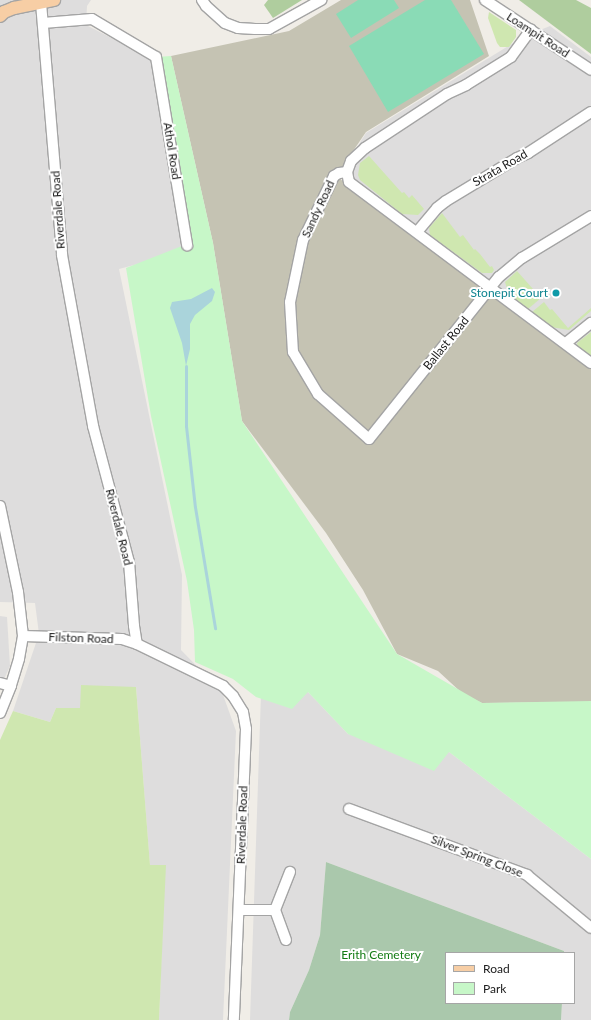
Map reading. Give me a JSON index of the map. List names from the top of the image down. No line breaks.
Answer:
{"streets":{"street":["Loampit Road","Athol Road","Strata Road","Sandy Road","Riverdale Road","Ballast Road","Filston Road","Silver Spring Close"]},"crossings":[["Loampit Road","Sandy Road"],["Athol Road","Riverdale Road"],["Sandy Road","Ballast Road"],["Riverdale Road","Filston Road"]],"parks":["Erith Cemetery"],"places":["Stonepit Court"],"legend":["Road","Park"]}
